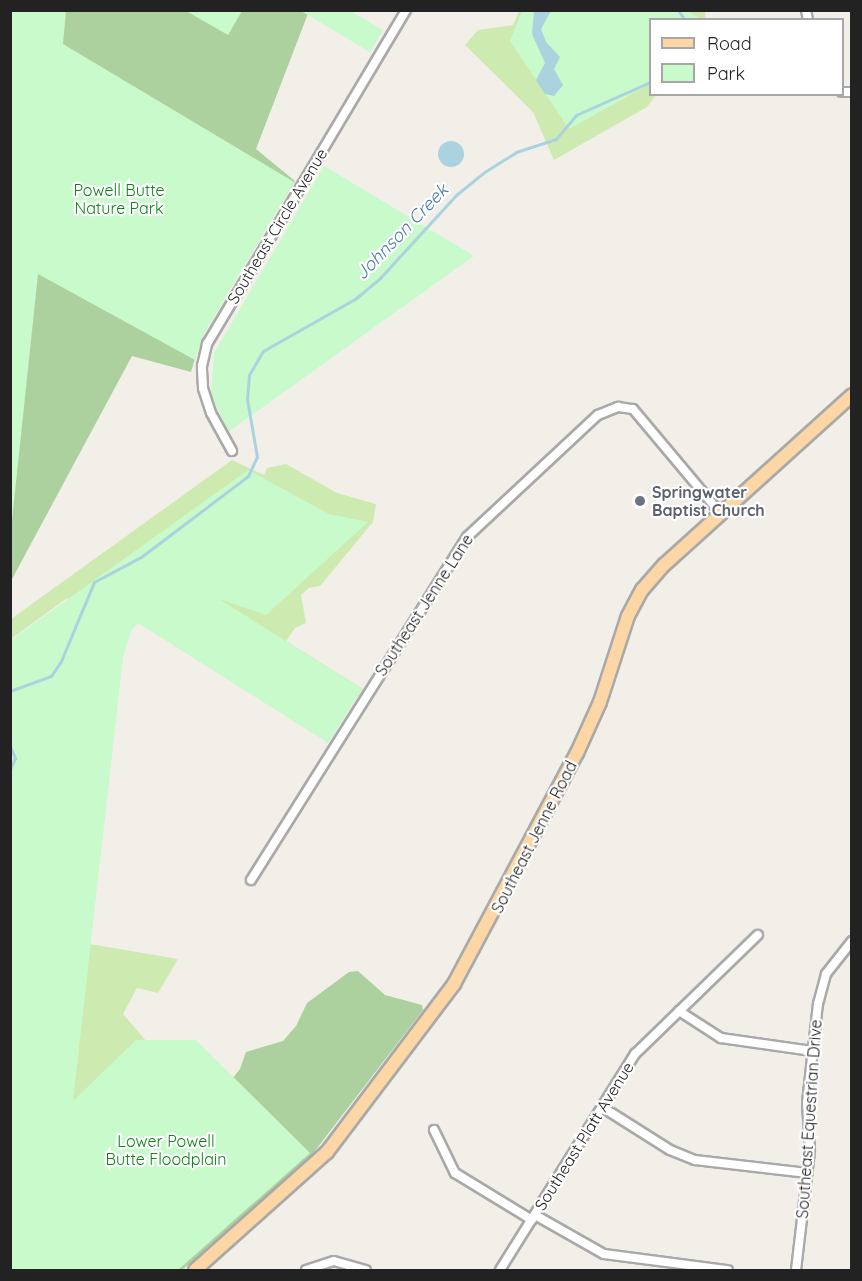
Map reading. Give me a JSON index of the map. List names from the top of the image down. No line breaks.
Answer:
{"streets":{"main road":["Southeast Jenne Road"],"street":["Southeast Circle Avenue","Southeast Jenne Lane","Southeast Equestrian Drive","Southeast Platt Avenue"]},"crossings":[["Southeast Jenne Lane","Southeast Jenne Road"]],"water":["Johnson Creek"],"parks":["Powell Butte Nature Park","Lower Powell Butte Floodplain"],"places":["Springwater Baptist Church"],"legend":["Road","Park"]}
